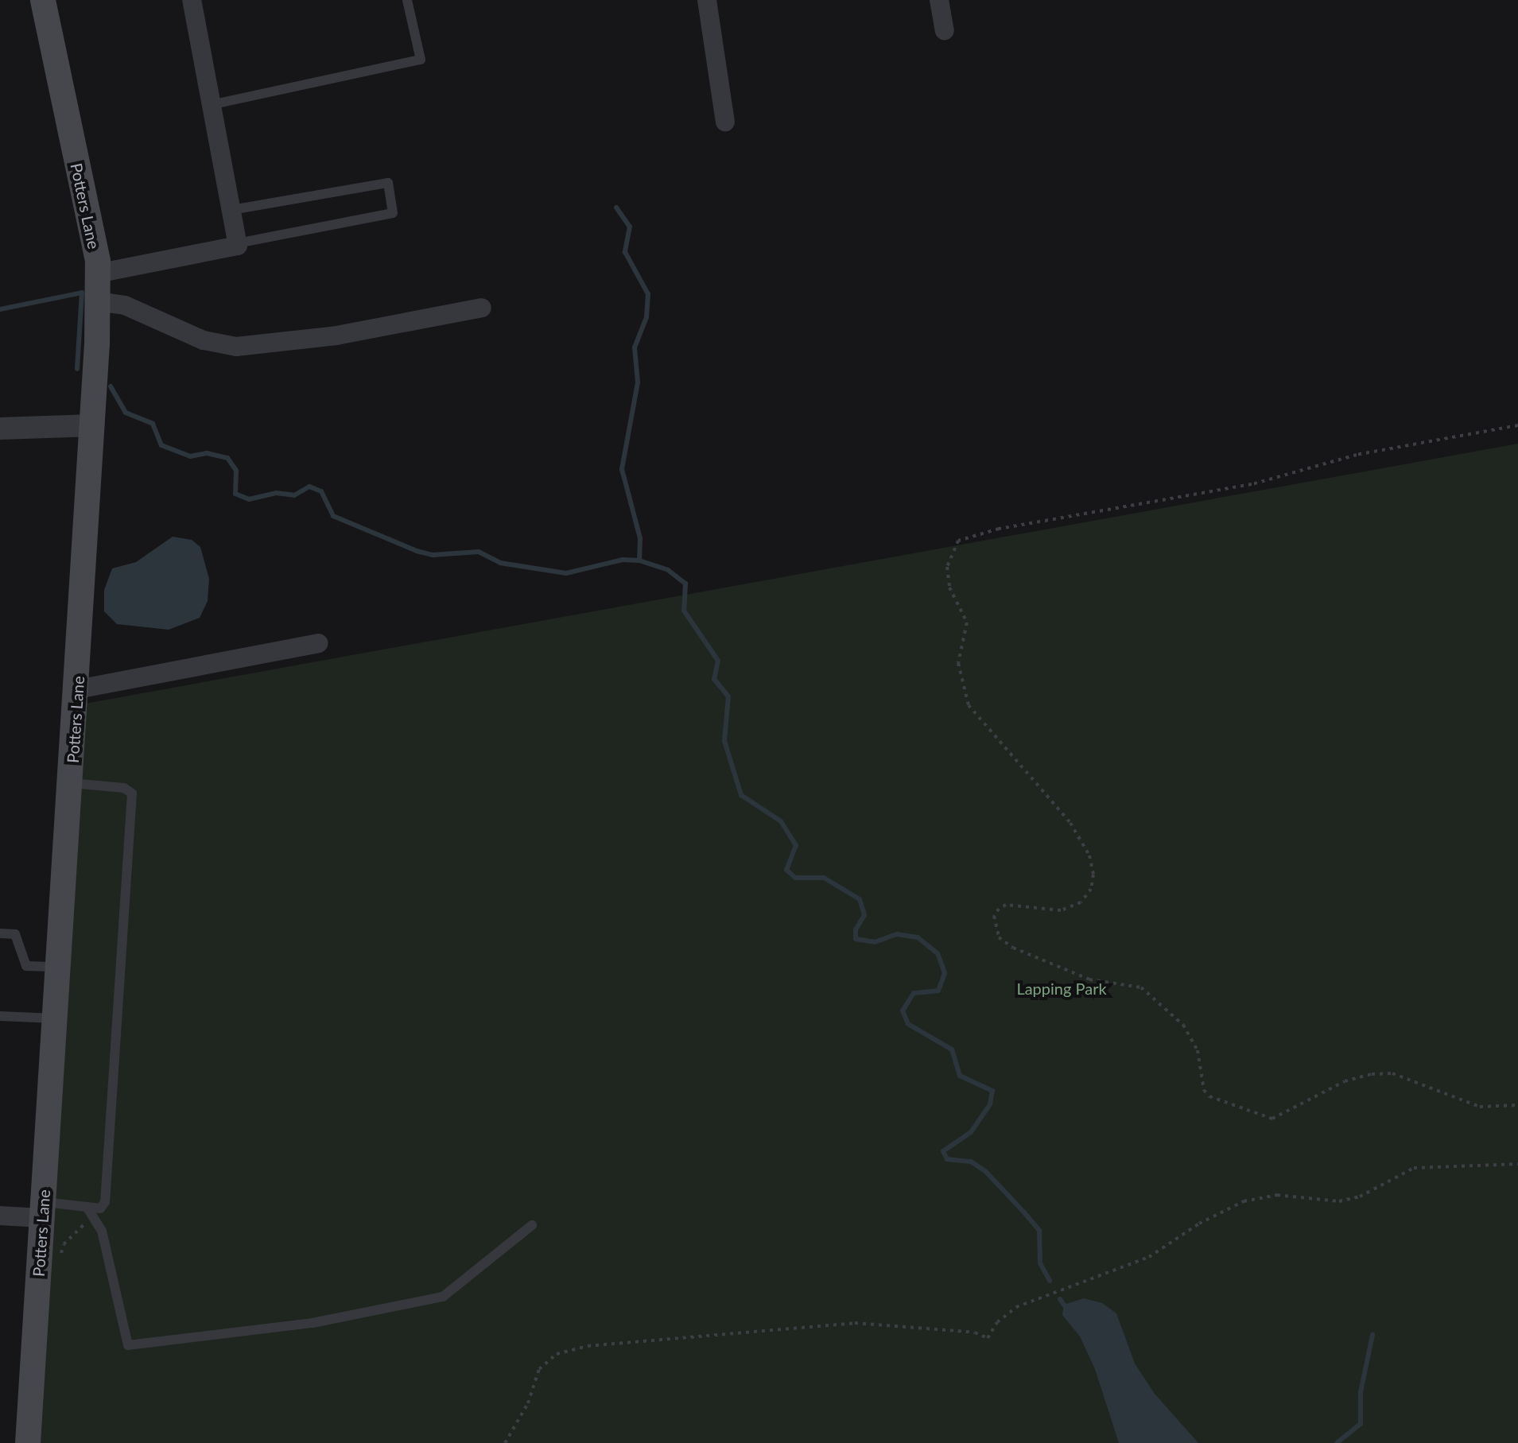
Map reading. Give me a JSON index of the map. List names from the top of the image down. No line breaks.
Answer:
{"streets":{"main road":["Potters Lane"]},"parks":["Lapping Park"]}
